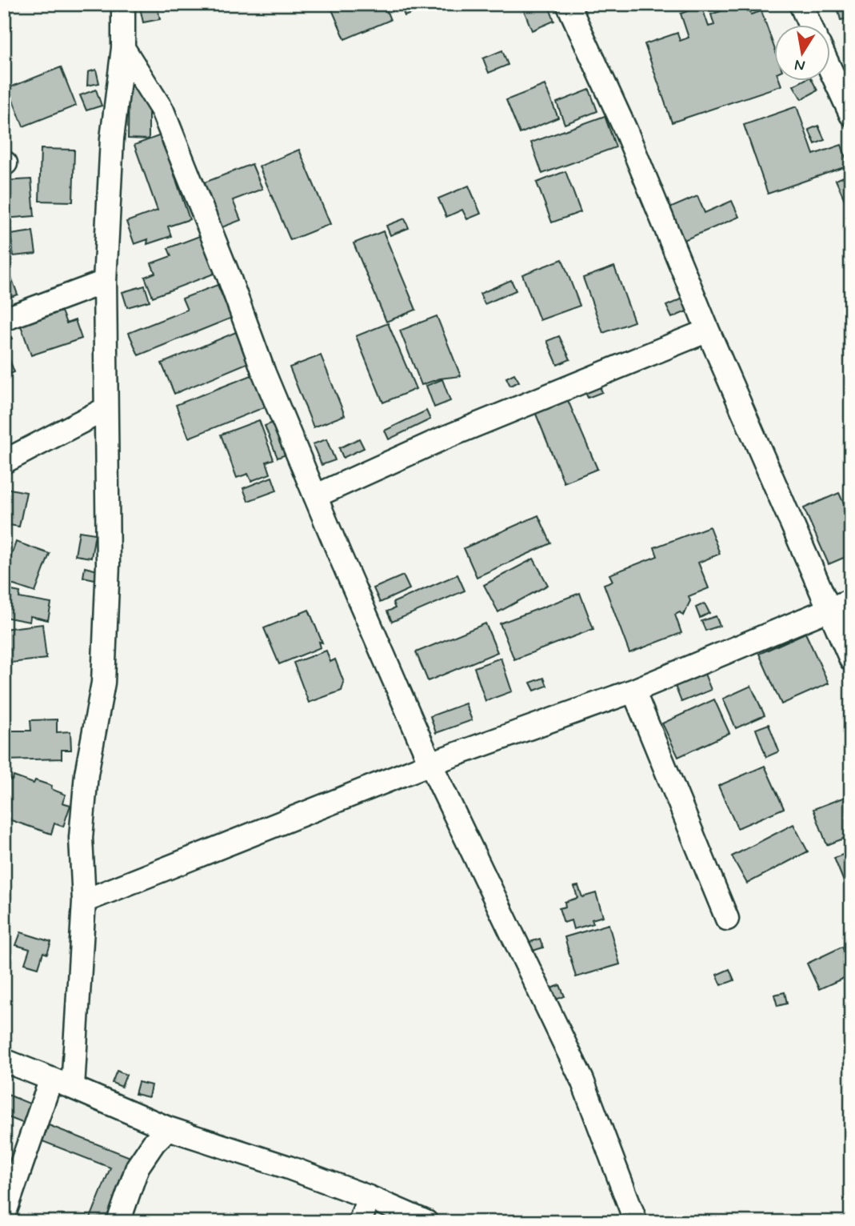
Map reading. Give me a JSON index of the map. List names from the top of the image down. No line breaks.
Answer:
{"north":"bottom"}
